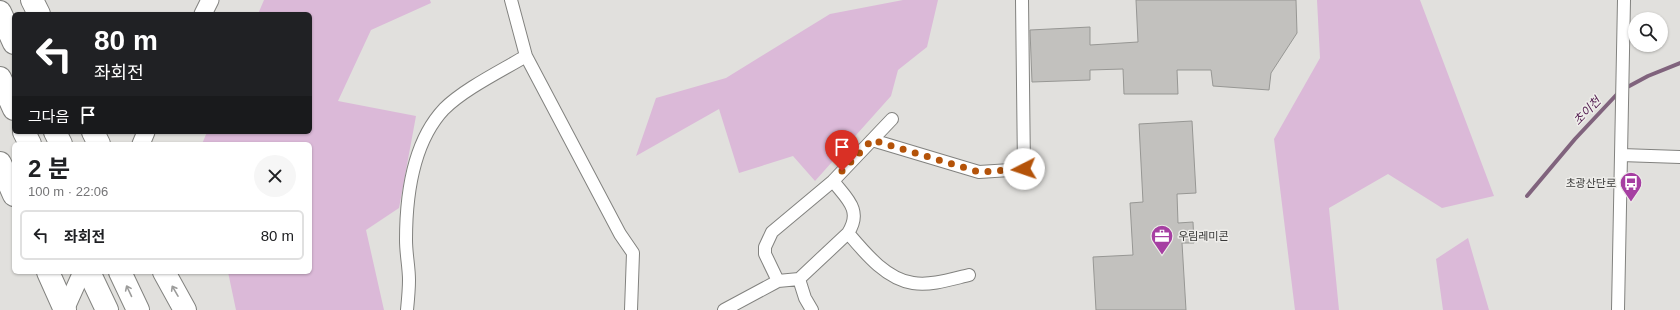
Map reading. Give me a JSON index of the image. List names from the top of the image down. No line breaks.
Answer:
{"water":["초이천"],"places":{"bus stop":["초광산단로"],"office":["우림레미콘"]},"page":{"turn":["80 m","좌회전"],"then":"그다음","heading":["2 분","100 m · 22:06"],"list":[{"name":"좌회전","value":"80 m"}]}}
